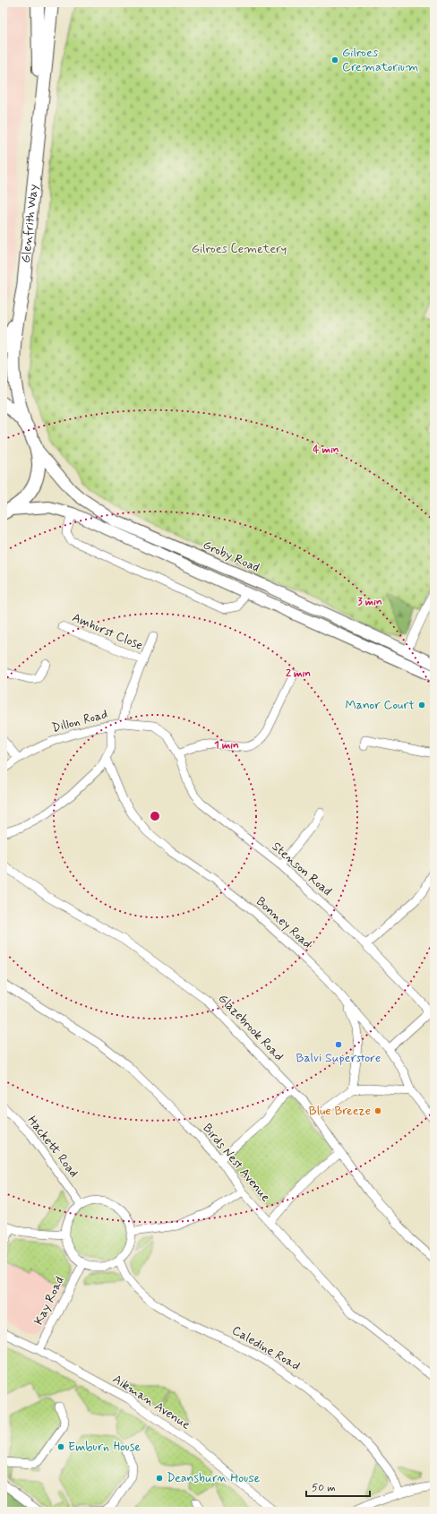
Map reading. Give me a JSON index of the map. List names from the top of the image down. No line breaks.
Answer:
{"streets":{"highway":["Glenfrith Way"],"main road":["Groby Road"],"street":["Amhurst Close","Dillon Road","Stenson Road","Bonney Road","Glazebrook Road","Hackett Road","Birds Nest Avenue","Kay Road","Caledine Road","Aikman Avenue"]},"crossings":[["Amhurst Close","Dillon Road"],["Dillon Road","Stenson Road"],["Stenson Road","Bonney Road"],["Hackett Road","Kay Road"],["Hackett Road","Caledine Road"],["Kay Road","Caledine Road"],["Kay Road","Aikman Avenue"]],"parks":["Gilroes Cemetery"],"places":["Gilroes Crematorium","Manor Court","Balvi Superstore","Blue Breeze","Emburn House","Deansburn House"],"scale_bar":"50 m","rings":["4 min","3 min","2 min","1 min"]}
